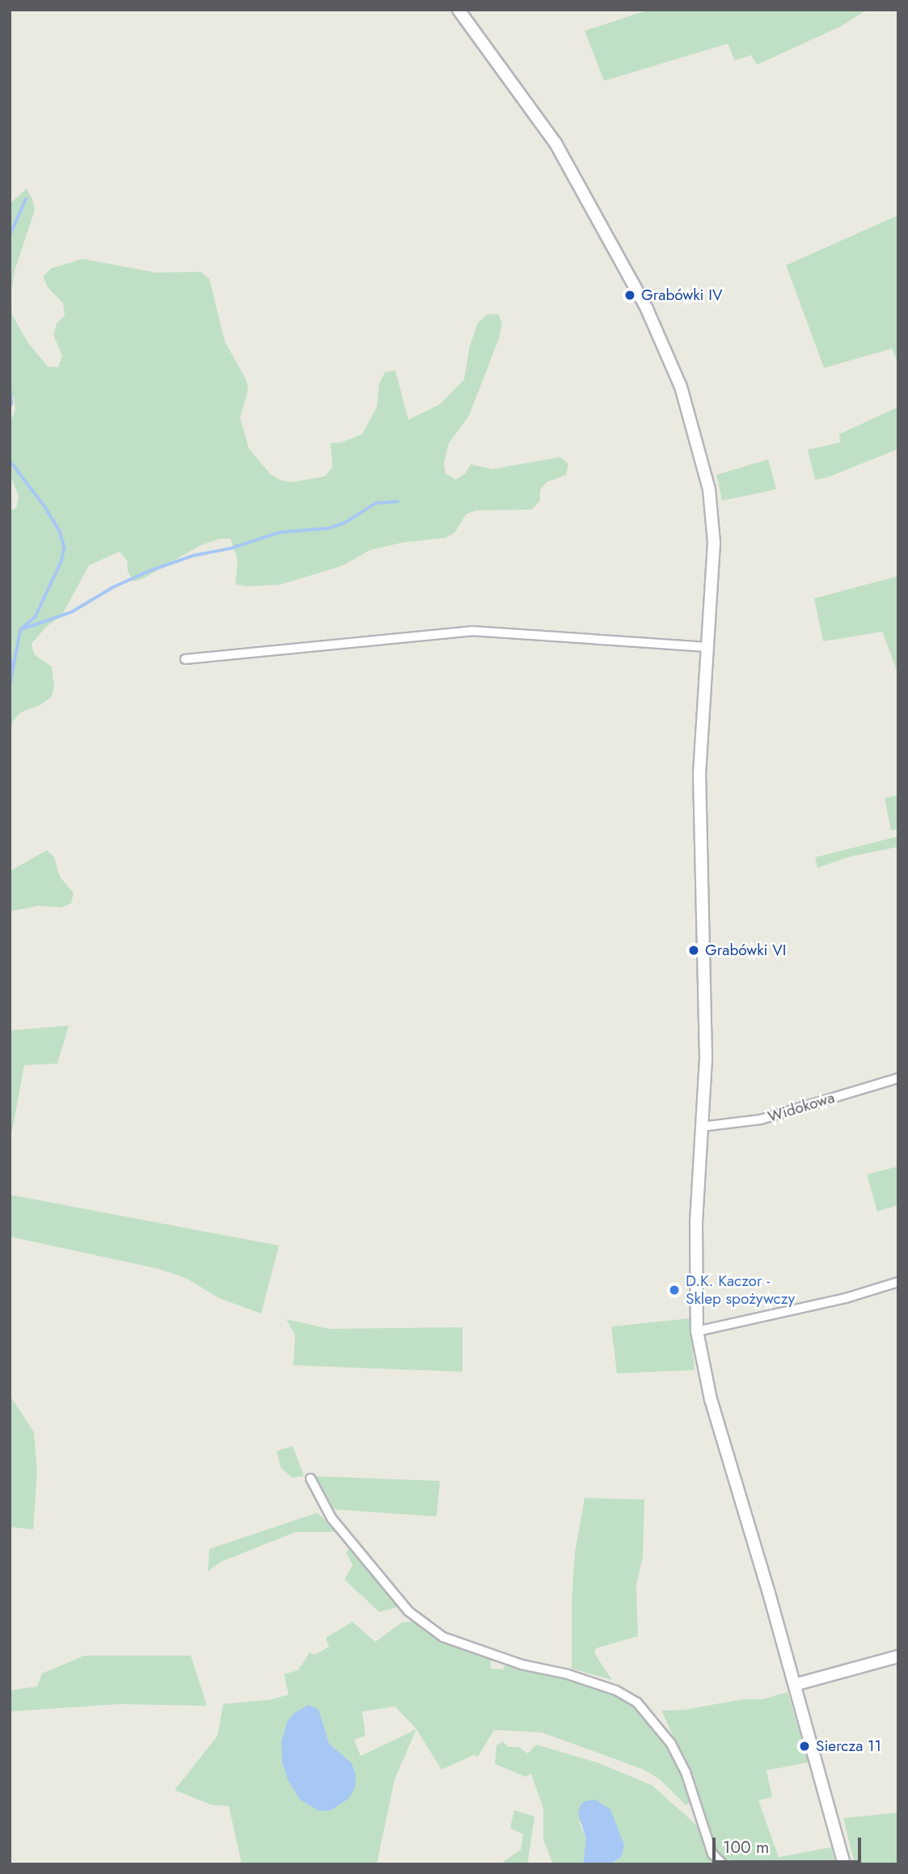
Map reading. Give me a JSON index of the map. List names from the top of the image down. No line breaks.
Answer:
{"streets":{"street":["Widokowa"]},"places":["Grabówki IV","Grabówki VI","D.K. Kaczor - Sklep spożywczy","Siercza 11"],"scale_bar":"100 m"}
